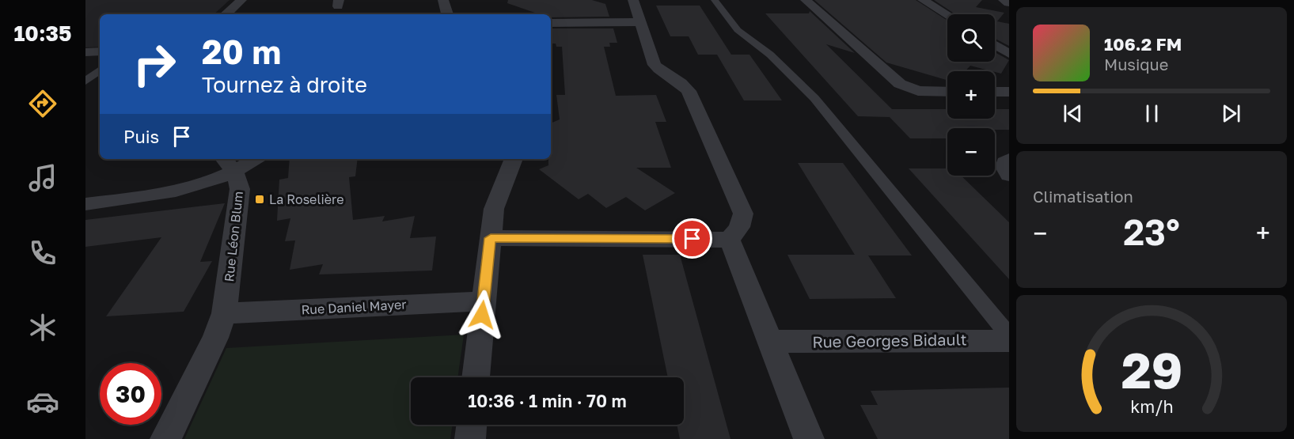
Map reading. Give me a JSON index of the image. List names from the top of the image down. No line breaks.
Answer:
{"streets":{"street":["Rue Léon Blum","Rue Daniel Mayer","Rue Georges Bidault"]},"crossings":[["Rue Léon Blum","Rue Daniel Mayer"]],"places":{"transit":["La Roselière"]},"page":{"tabs":"10:35","map_buttons":["+","−"],"turn":["20 m","Tournez à droite"],"song":["106.2 FM","Musique"],"then":"Puis","tile":"Climatisation","heat":["−","23°","+"],"limit":"30","trip":"10:36 · 1 min · 70 m","gauge":["29","km/h"]}}
